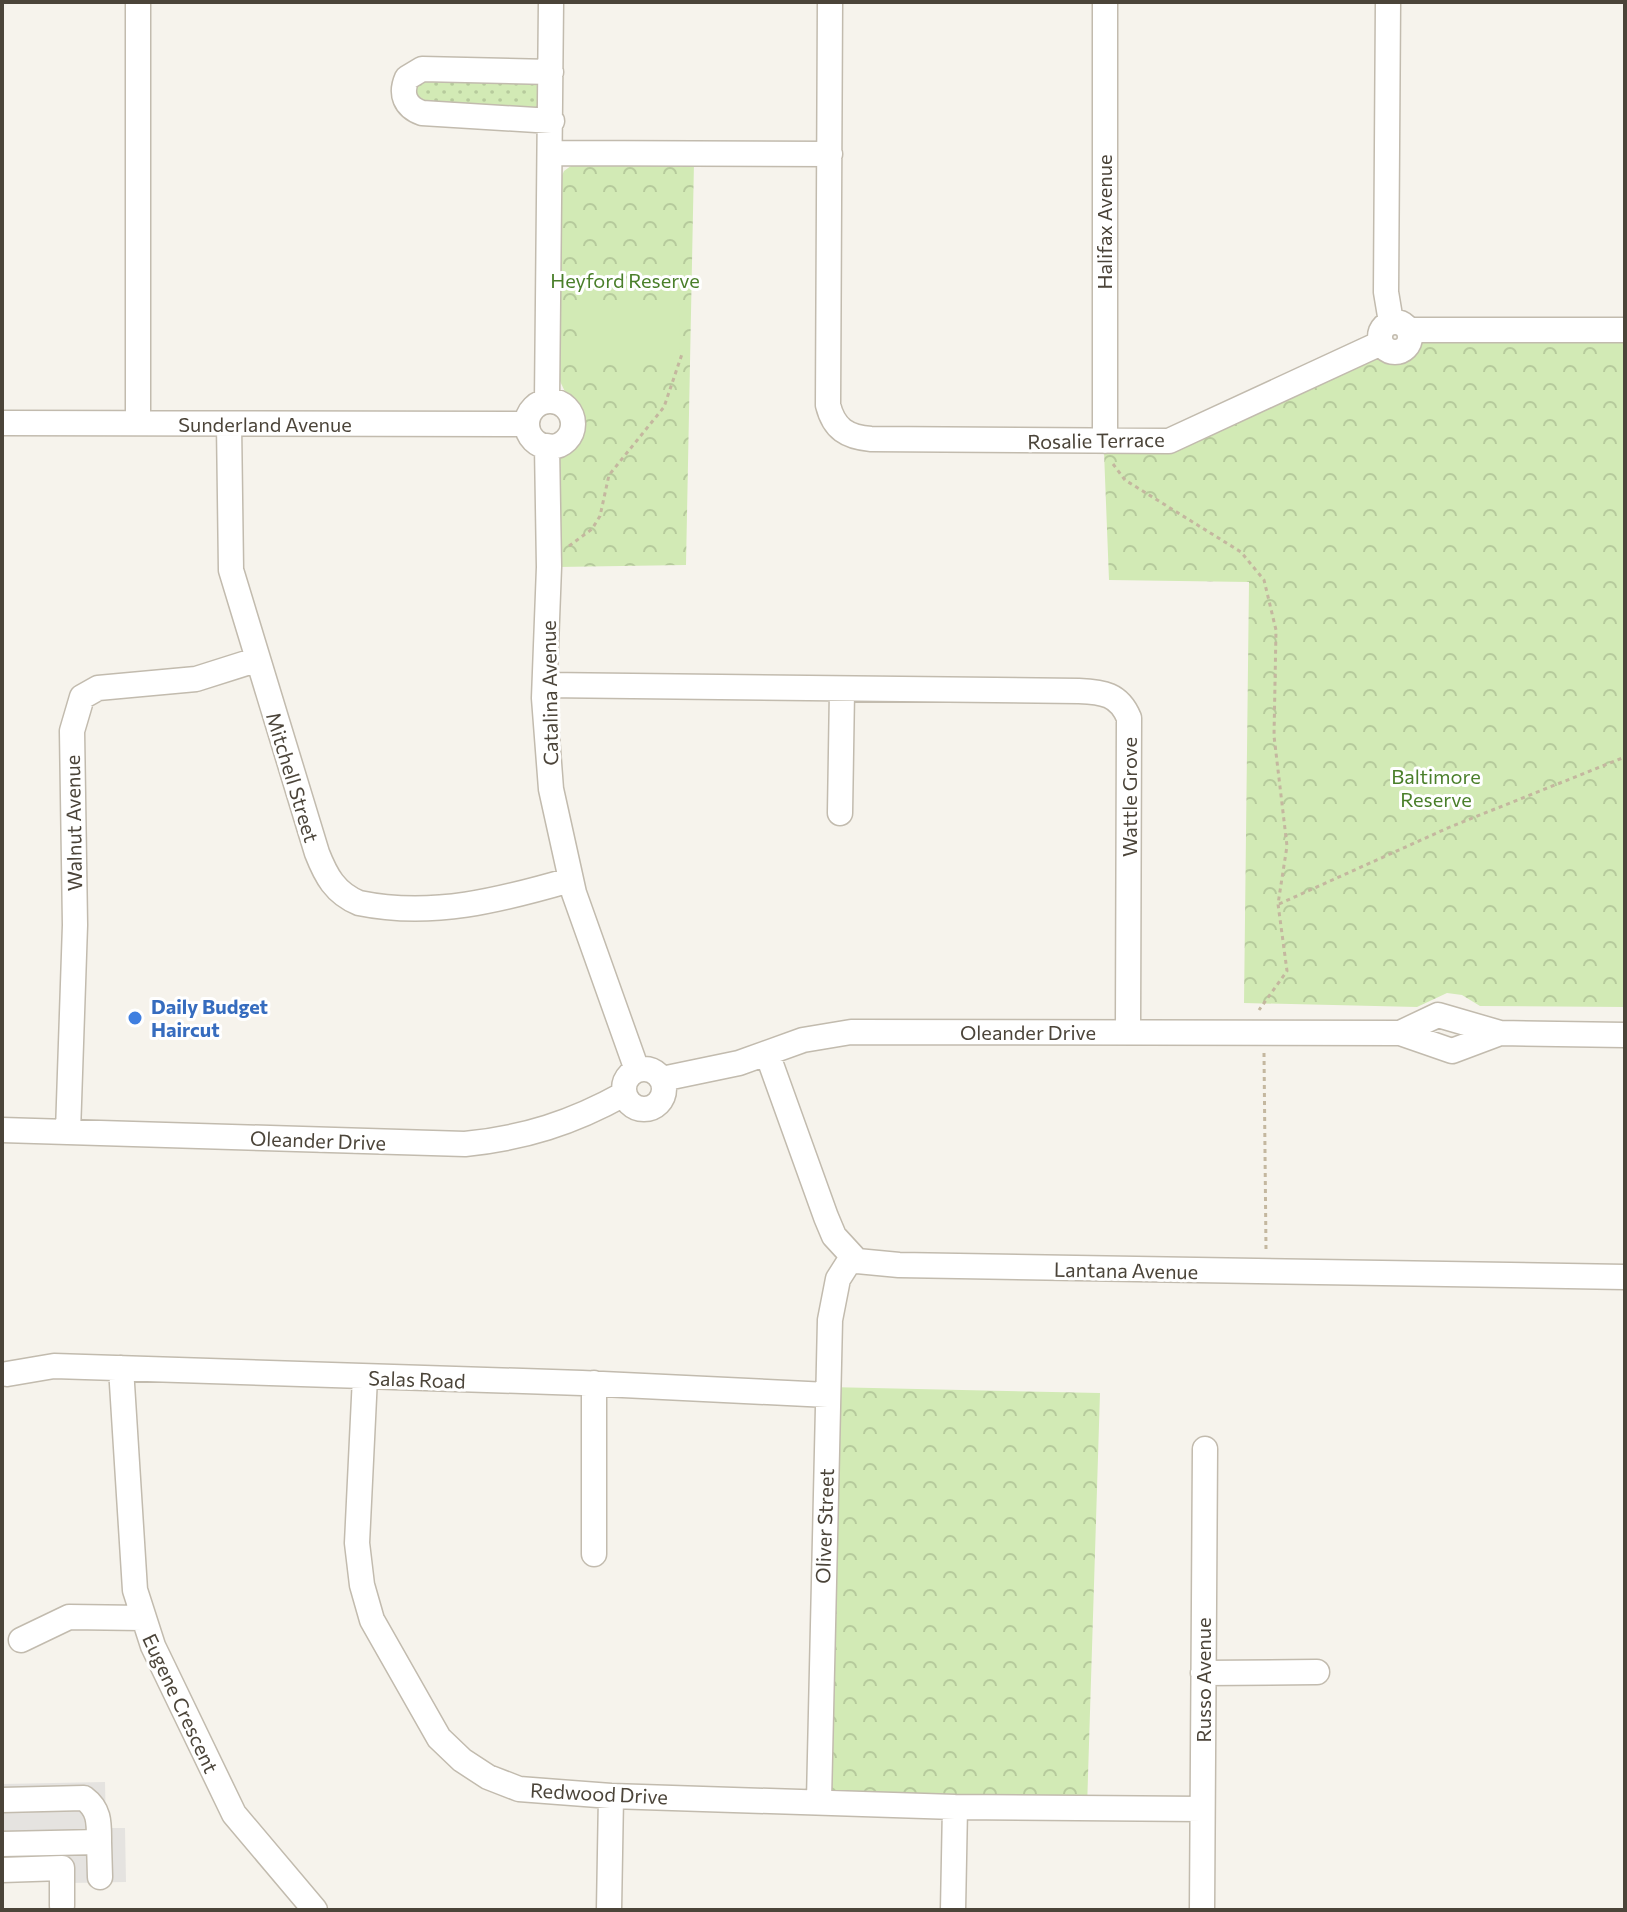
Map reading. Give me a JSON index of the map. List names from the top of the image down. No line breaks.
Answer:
{"streets":{"street":["Halifax Avenue","Sunderland Avenue","Rosalie Terrace","Catalina Avenue","Mitchell Street","Wattle Grove","Walnut Avenue","Oleander Drive","Lantana Avenue","Salas Road","Oliver Street","Russo Avenue","Eugene Crescent","Redwood Drive"]},"crossings":[["Halifax Avenue","Rosalie Terrace"],["Sunderland Avenue","Catalina Avenue"],["Sunderland Avenue","Mitchell Street"],["Catalina Avenue","Mitchell Street"],["Catalina Avenue","Wattle Grove"],["Catalina Avenue","Oleander Drive"],["Mitchell Street","Walnut Avenue"],["Wattle Grove","Oleander Drive"],["Walnut Avenue","Oleander Drive"],["Lantana Avenue","Oliver Street"],["Salas Road","Oliver Street"],["Salas Road","Eugene Crescent"],["Salas Road","Redwood Drive"],["Oliver Street","Redwood Drive"],["Russo Avenue","Redwood Drive"]],"parks":["Heyford Reserve","Baltimore Reserve"],"places":["Daily Budget Haircut"]}
